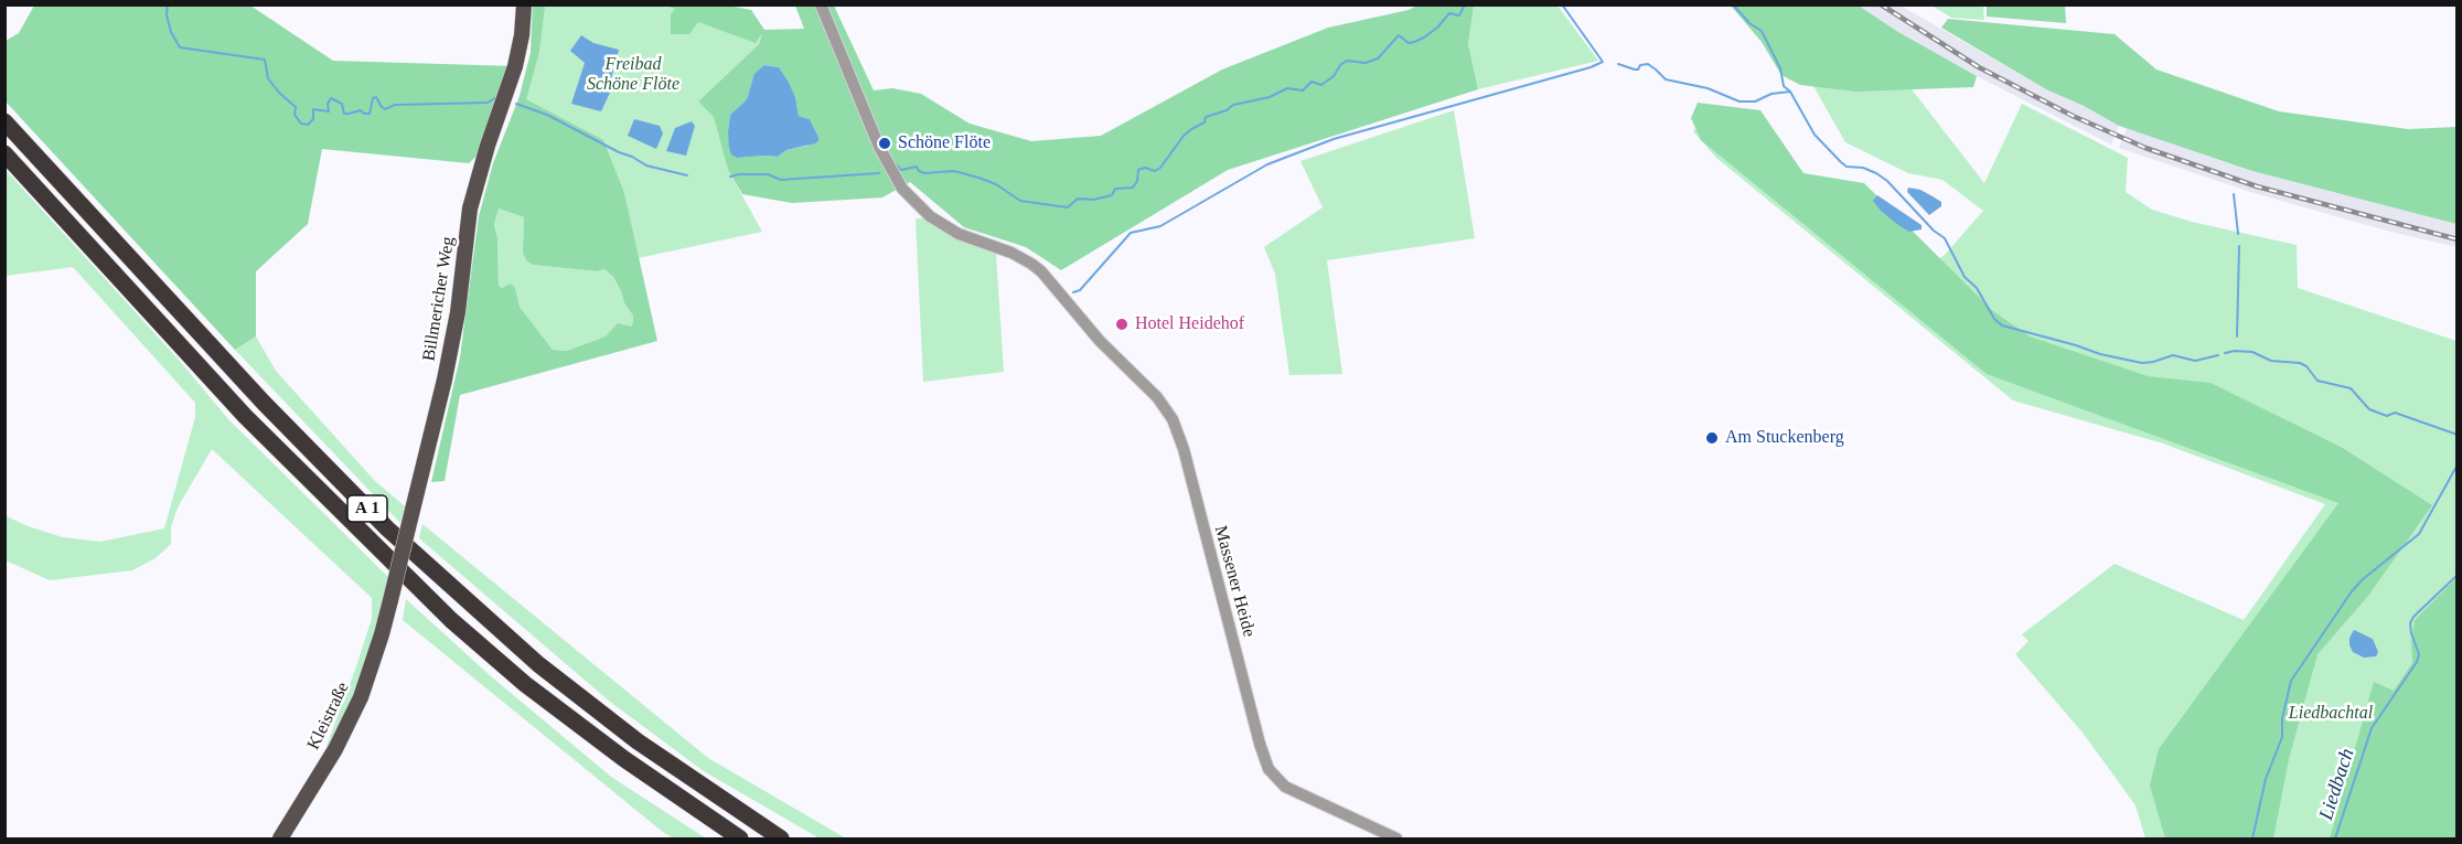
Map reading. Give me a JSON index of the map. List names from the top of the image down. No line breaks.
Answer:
{"streets":{"highway":["A 1"],"main road":["Billmericher Weg","Kleistraße"],"street":["Massener Heide"]},"crossings":[["Billmericher Weg","Kleistraße"]],"water":["Liedbach"],"parks":["Freibad Schöne Flöte","Liedbachtal"],"places":["Schöne Flöte","Hotel Heidehof","Am Stuckenberg"]}
